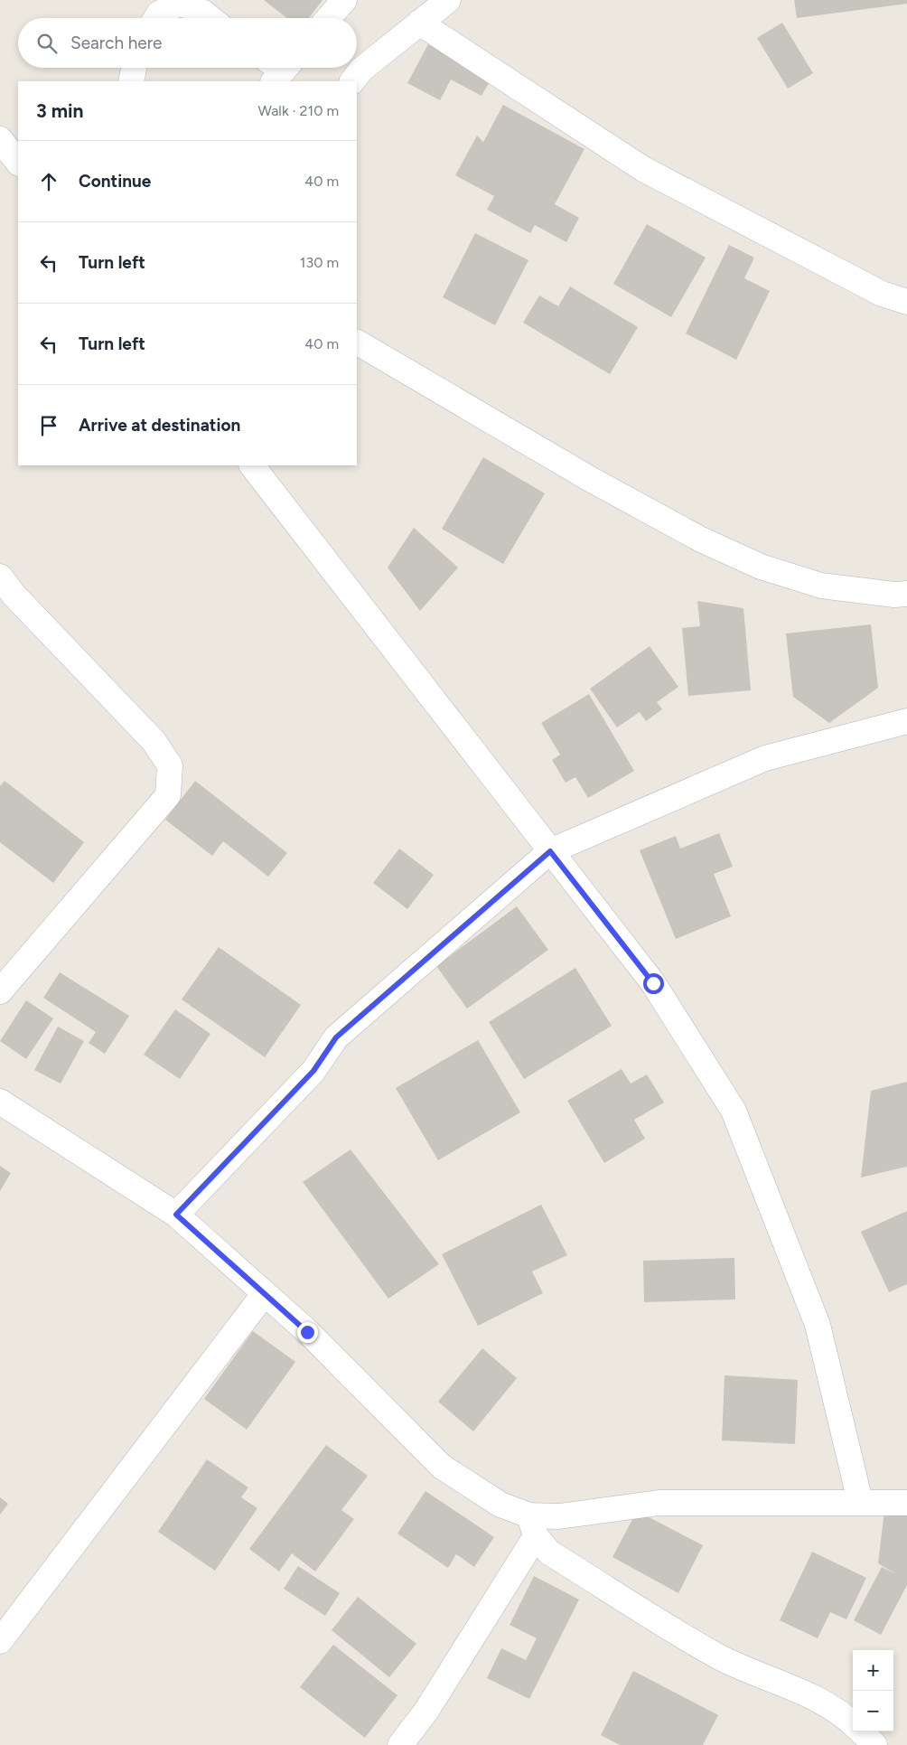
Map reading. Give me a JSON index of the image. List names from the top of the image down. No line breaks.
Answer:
{"page":{"search":"Search here","heading":["3 min","Walk · 210 m"],"list":[["Continue","40 m"],["Turn left","130 m"],["Turn left","40 m"],"Arrive at destination"],"map_buttons":["+","−"]}}
